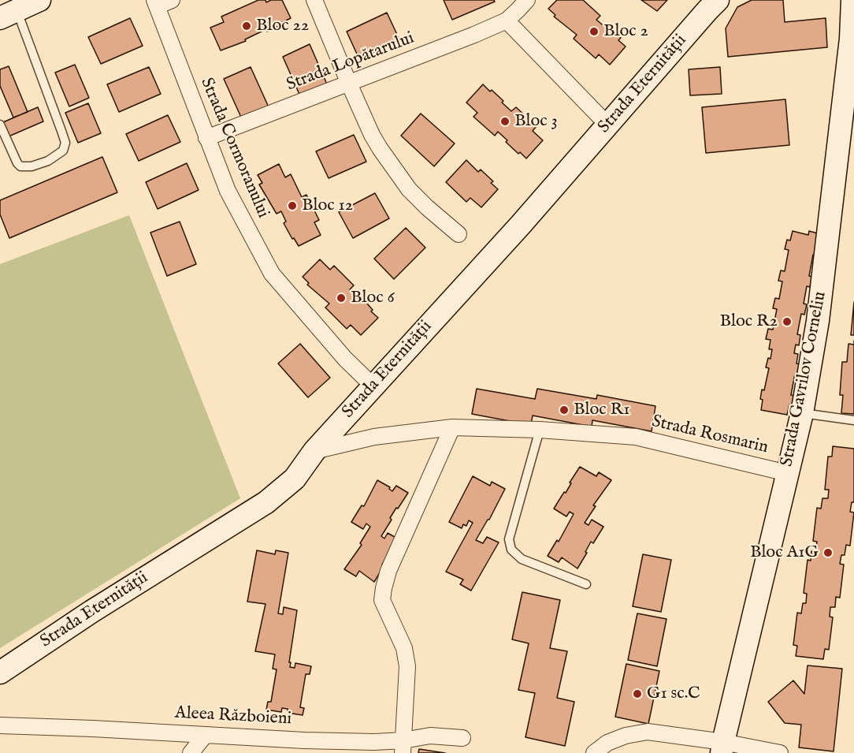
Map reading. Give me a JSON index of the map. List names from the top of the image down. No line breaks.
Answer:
{"streets":{"street":["Strada Lopătarului","Strada Eternității","Strada Cormoranului","Strada Gavrilov Corneliu","Strada Rosmarin","Aleea Războieni"]},"crossings":[["Strada Lopătarului","Strada Eternității"],["Strada Lopătarului","Strada Cormoranului"],["Strada Eternității","Strada Cormoranului"],["Strada Eternității","Strada Rosmarin"],["Strada Gavrilov Corneliu","Strada Rosmarin"]],"places":["Bloc 22","Bloc 2","Bloc 3","Bloc 12","Bloc 6","Bloc R2","Bloc R1","Bloc A1G","G1 sc.C"]}
